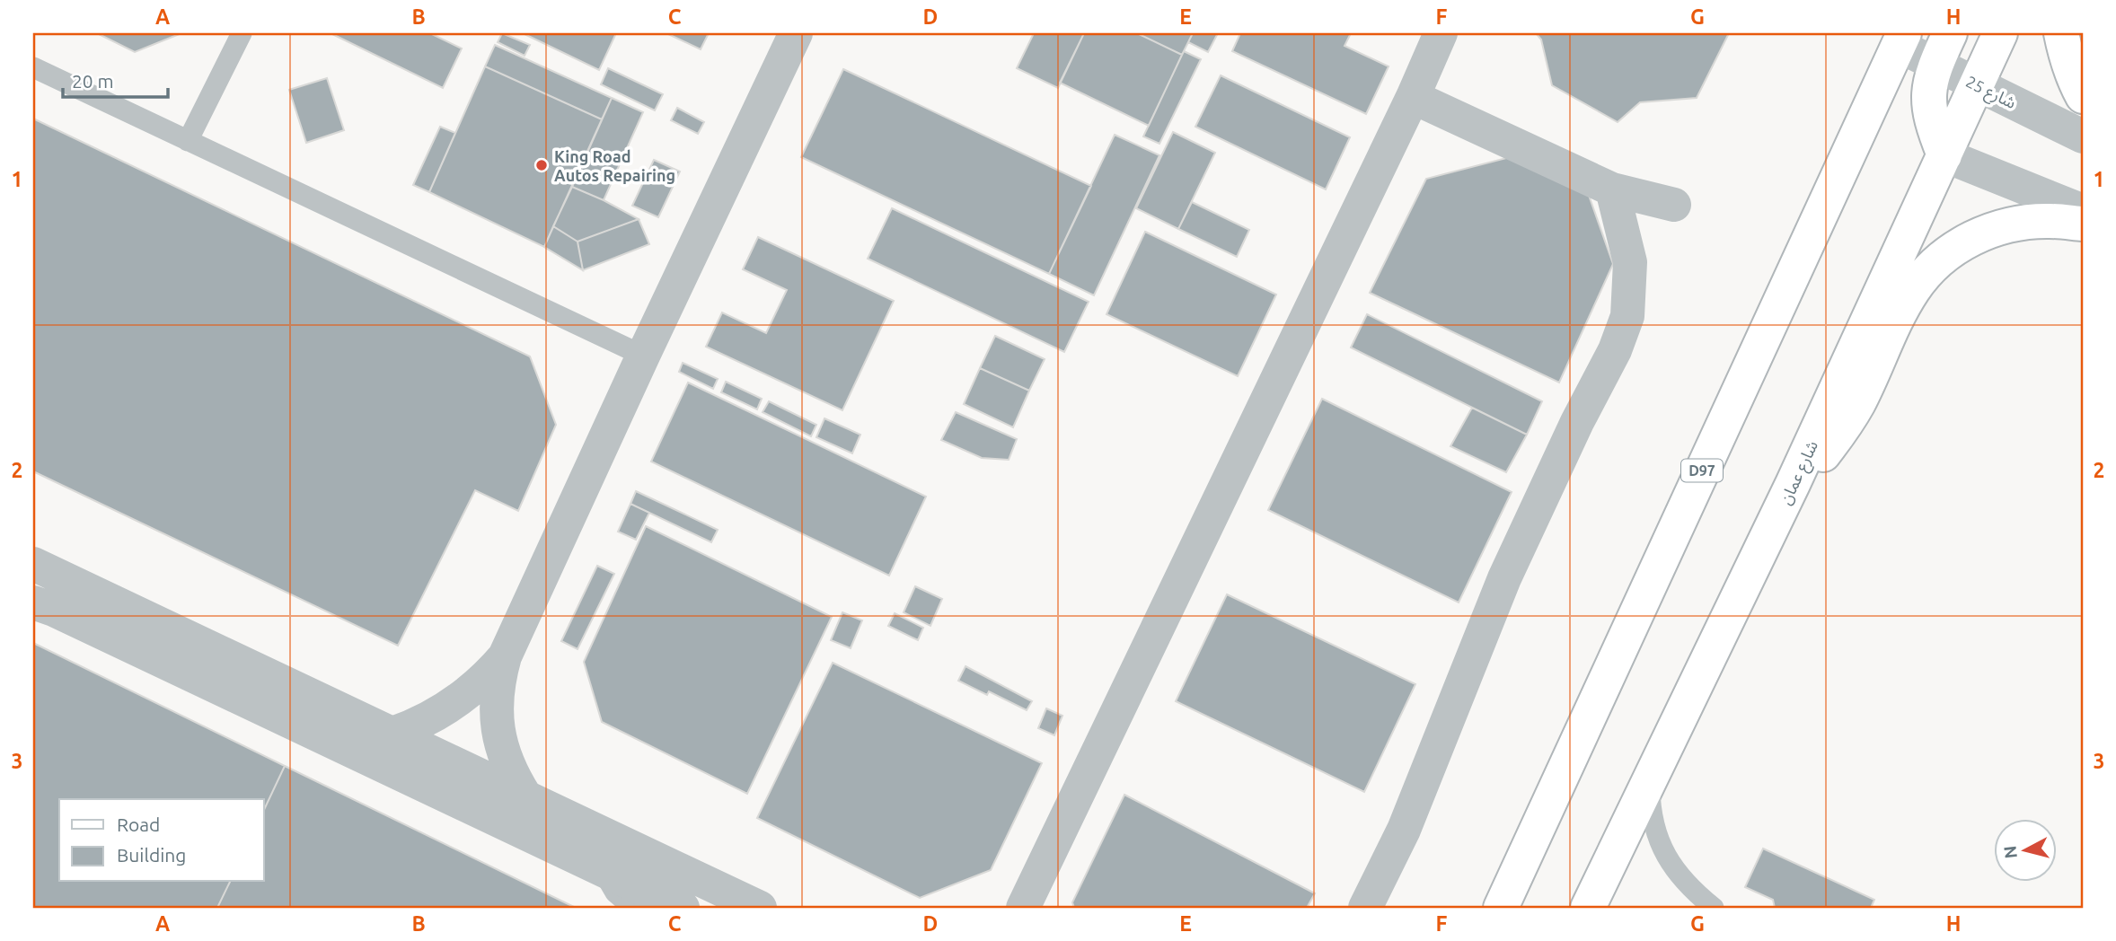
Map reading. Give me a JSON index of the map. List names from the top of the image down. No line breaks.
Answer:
{"streets":{"main road":["D97","شارع عمان"],"street":["شارع 25"]},"crossings":[["شارع 25","D97"],["شارع 25","شارع عمان"]],"places":["King Road Autos Repairing"],"legend":["Road","Building"],"scale_bar":"20 m","north":"left","grid":{"columns":["A","B","C","D","E","F","G","H"],"rows":["1","2","3"]}}
